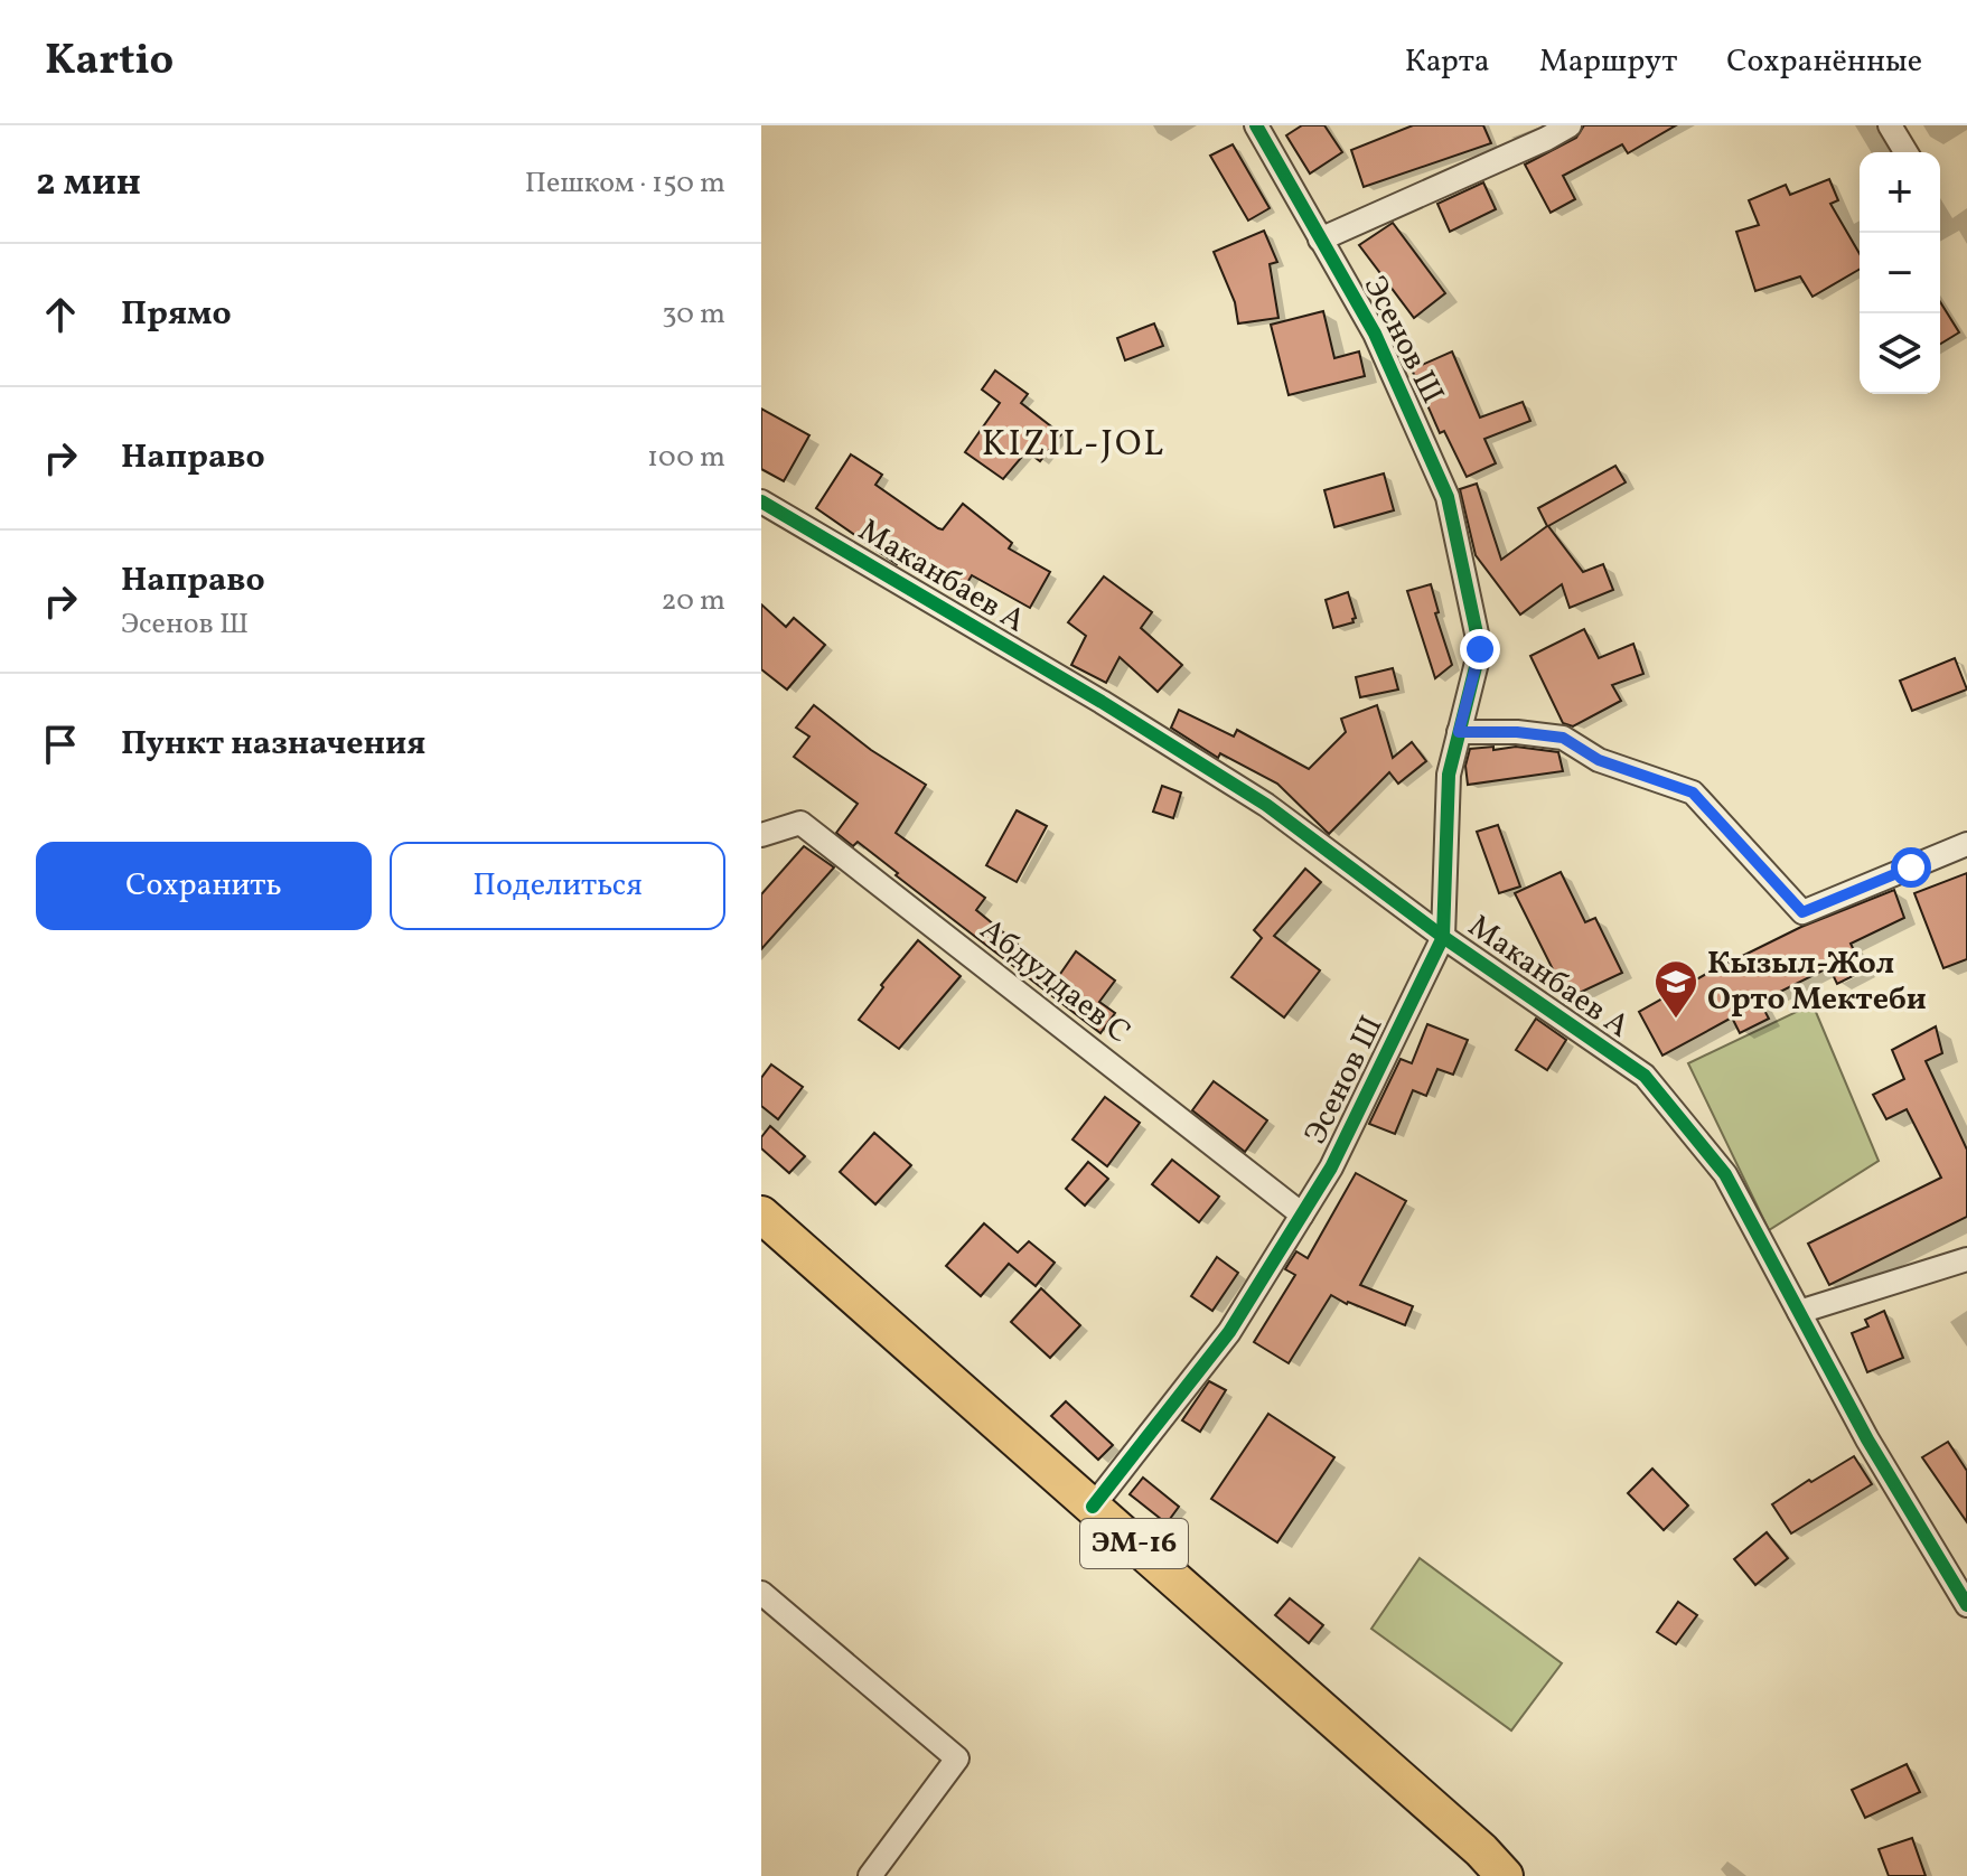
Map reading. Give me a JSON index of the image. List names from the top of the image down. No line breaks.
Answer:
{"streets":{"highway":["ЭМ-16"],"street":["Эсенов Ш","Маканбаев А","Абдулдаев С"]},"crossings":[["Эсенов Ш","Маканбаев А"],["Эсенов Ш","Абдулдаев С"],["Эсенов Ш","ЭМ-16"]],"districts":["KIZIL-JOL"],"places":{"school or university":["Кызыл-Жол Орто Мектеби"]},"page":{"header":"Kartio","nav":["Карта","Маршрут","Сохранённые"],"heading":["2 мин","Пешком · 150 m"],"map_buttons":["+","−"],"list":[["Прямо","30 m"],["Направо","100 m"],["Направо","Эсенов Ш","20 m"],"Пункт назначения"],"buttons":["Сохранить","Поделиться"]}}
